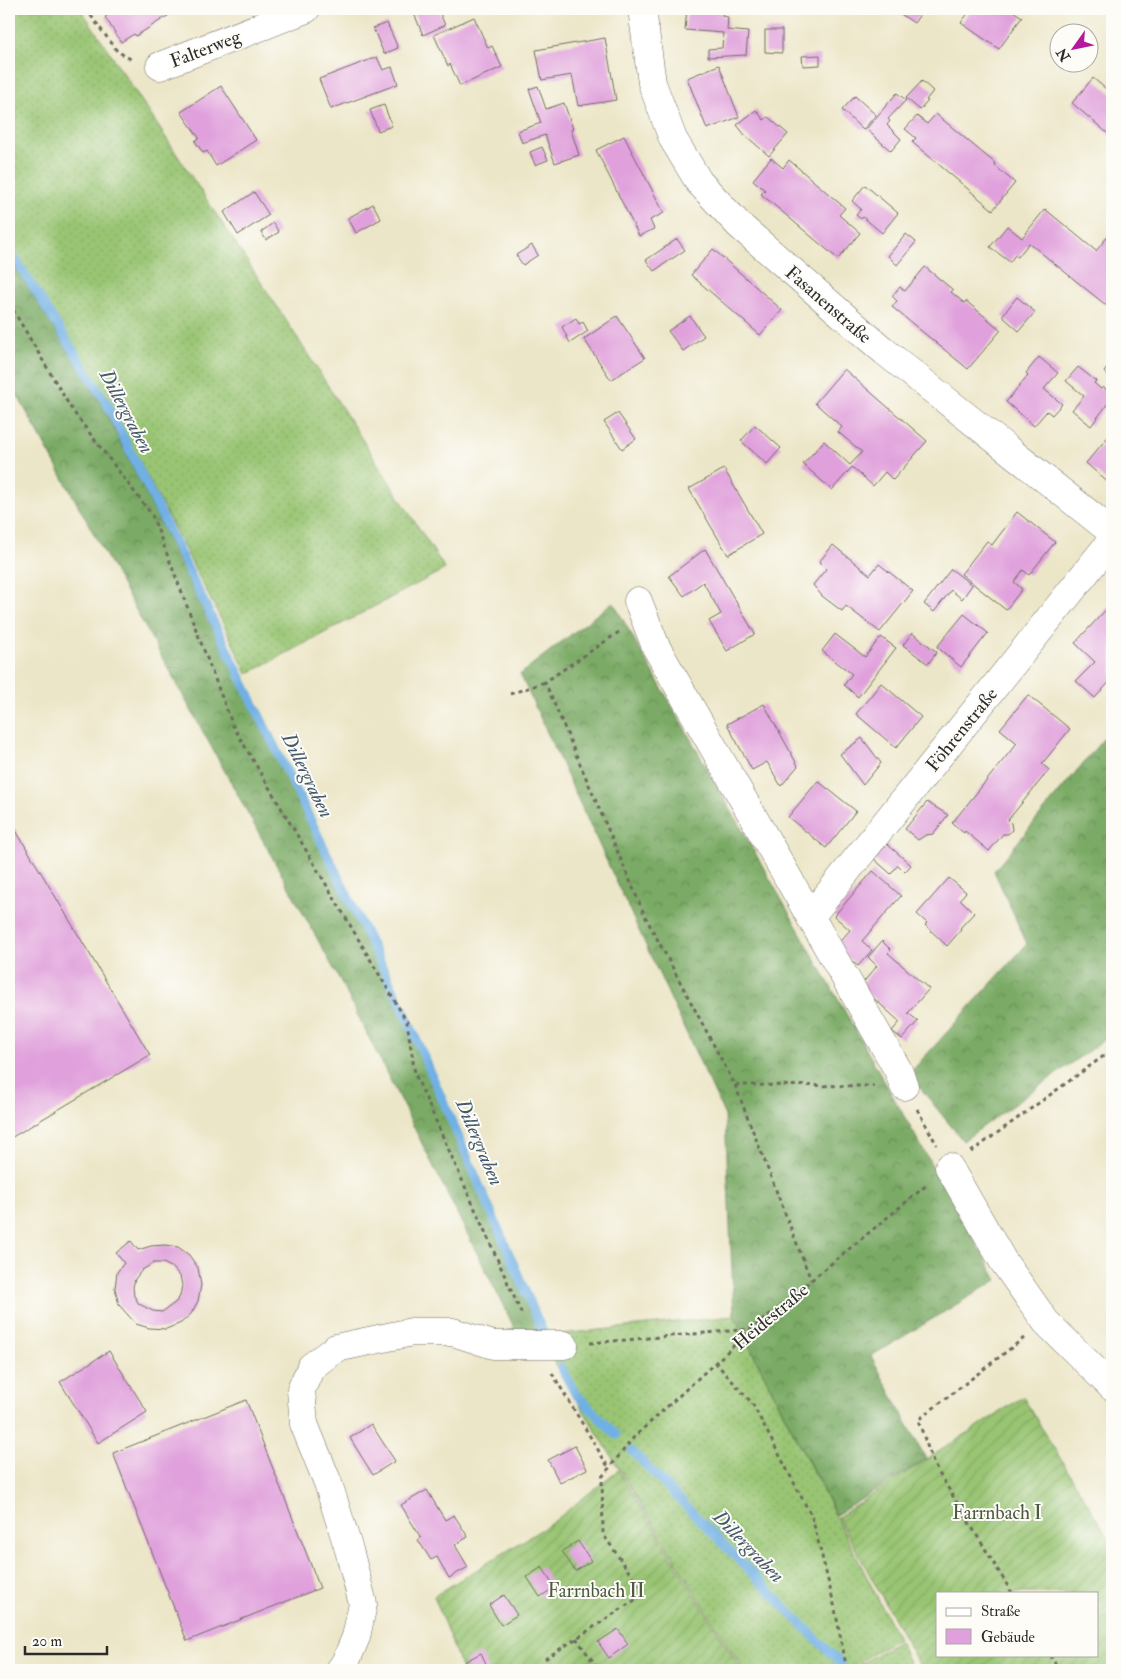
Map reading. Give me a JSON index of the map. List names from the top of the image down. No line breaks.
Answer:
{"streets":{"street":["Falterweg","Fasanenstraße","Föhrenstraße"],"path":["Heidestraße"]},"water":["Dillergraben"],"parks":["Farrnbach I","Farrnbach II"],"legend":["Straße","Gebäude"],"scale_bar":"20 m","north":"bottom left"}
